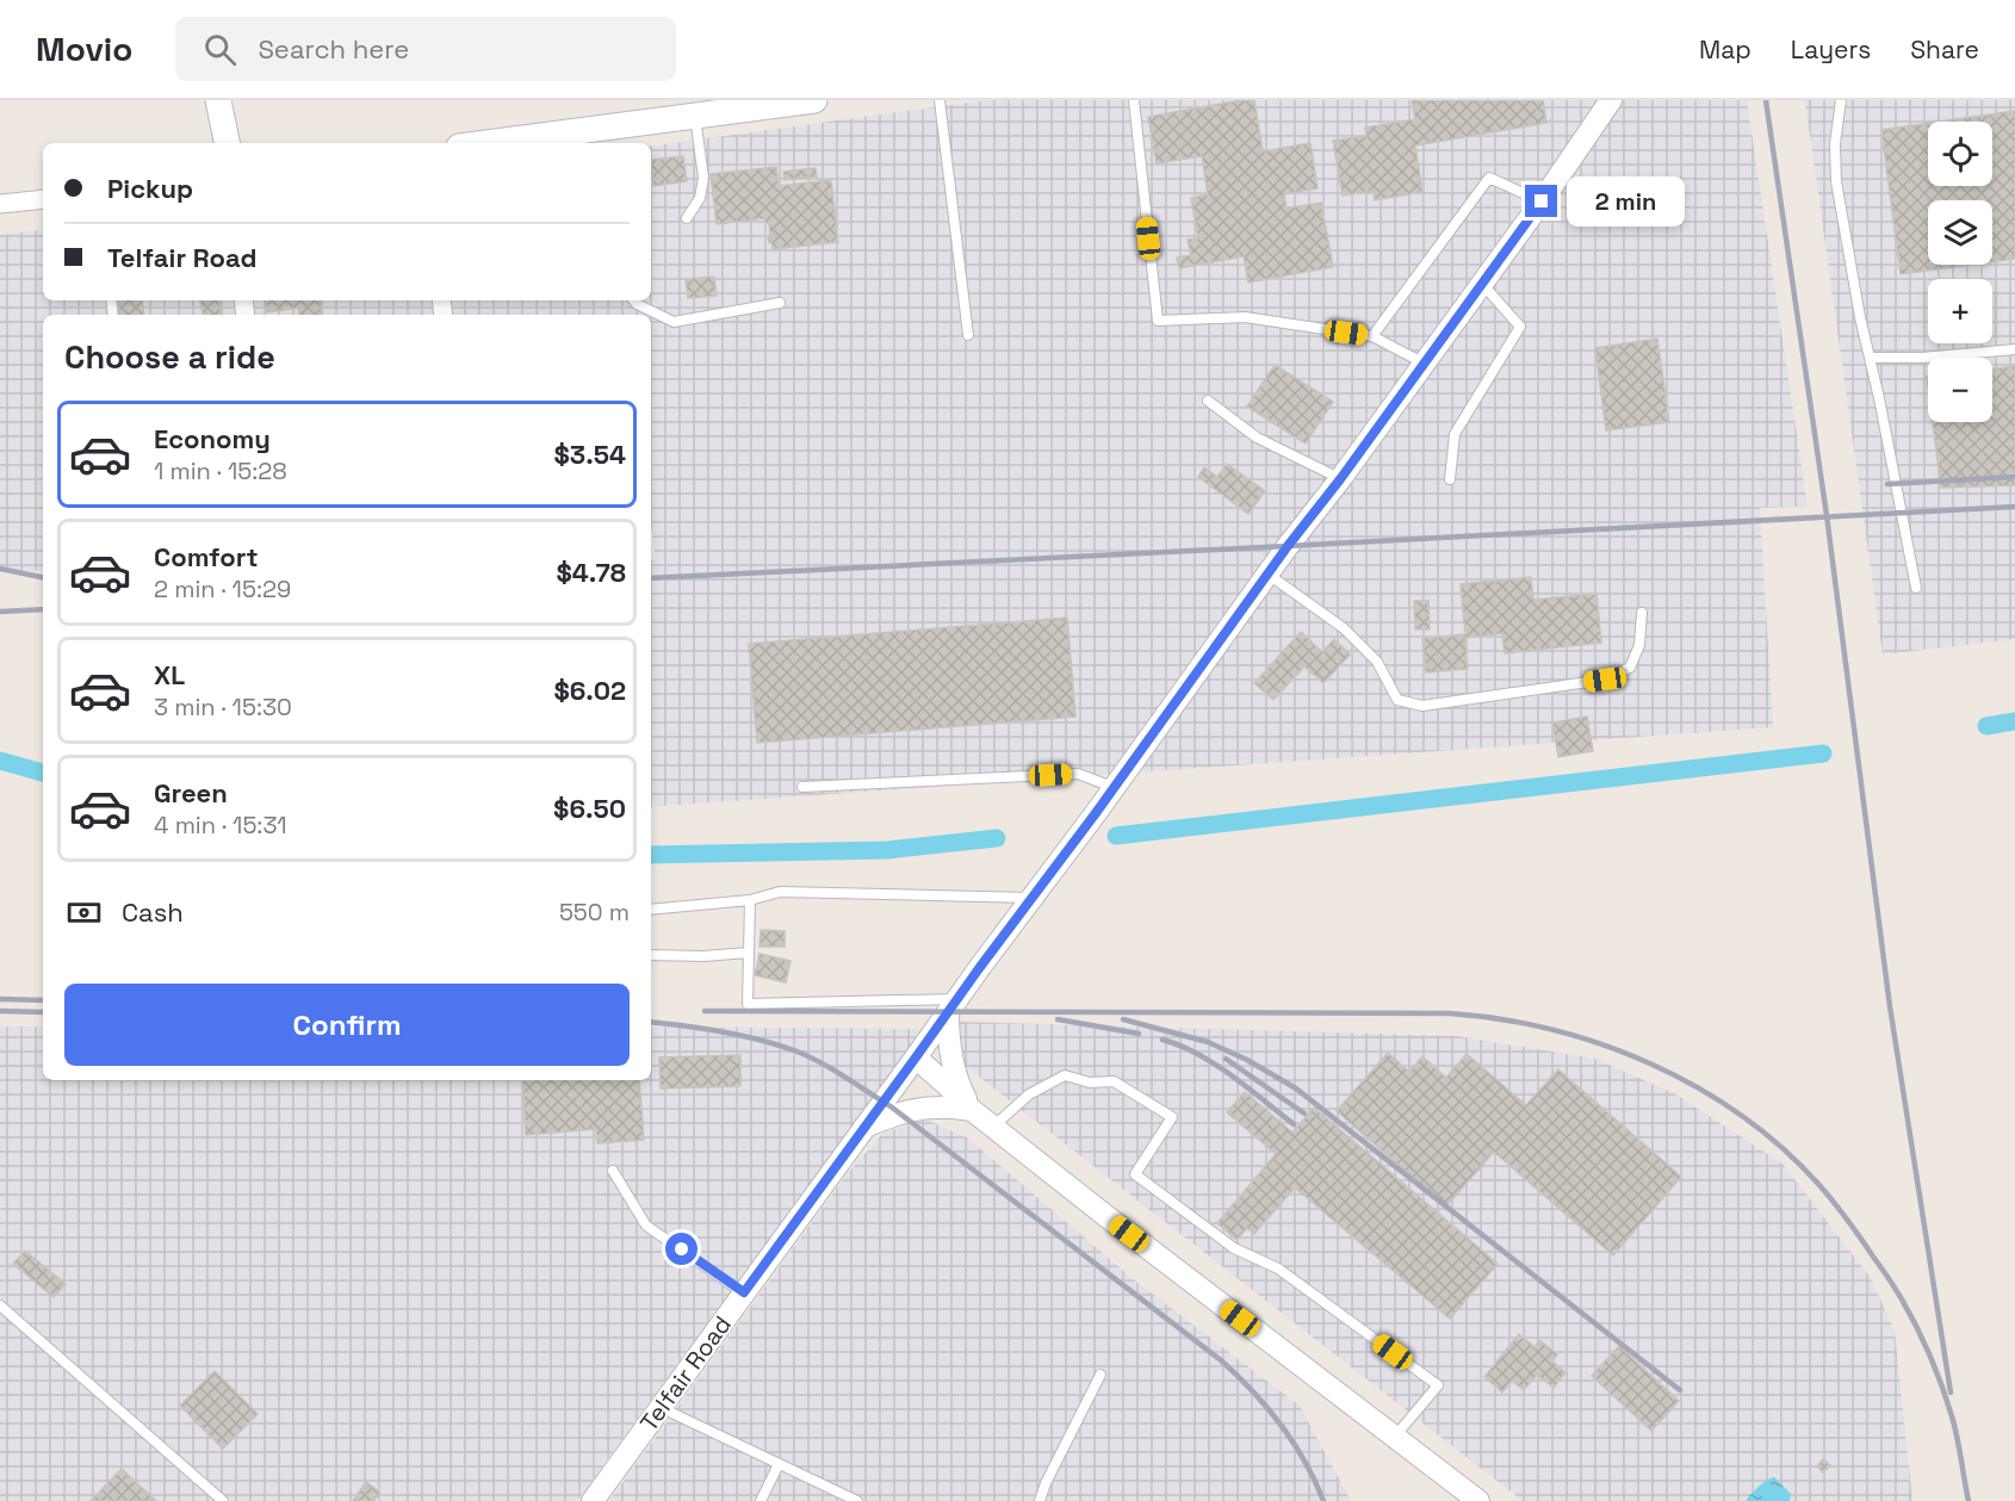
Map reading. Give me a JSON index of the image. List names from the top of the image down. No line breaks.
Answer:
{"streets":{"street":["Telfair Road"]},"page":{"header":"Movio","search":"Search here","nav":["Map","Layers","Share"],"map_buttons":["+","−"],"banner":["Pickup","Telfair Road"],"bubble":"2 min","heading":"Choose a ride","list":[{"name":"Economy","note":"1 min · 15:28","value":"$3.54"},{"name":"Comfort","note":"2 min · 15:29","value":"$4.78"},{"name":"XL","note":"3 min · 15:30","value":"$6.02"},{"name":"Green","note":"4 min · 15:31","value":"$6.50"}],"pay":["Cash","550 m"],"buttons":"Confirm"}}
